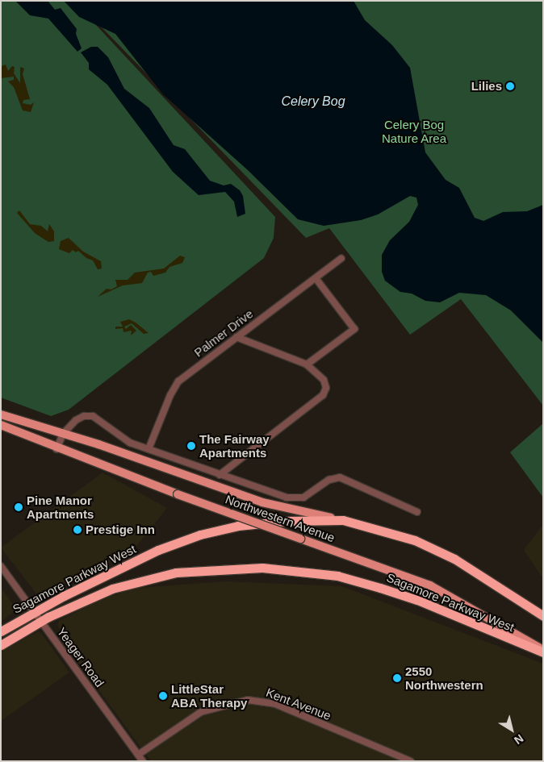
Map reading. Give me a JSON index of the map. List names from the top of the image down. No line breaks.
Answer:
{"streets":{"highway":["Sagamore Parkway West"],"main road":["Northwestern Avenue"],"street":["Palmer Drive","Yeager Road","Kent Avenue"]},"crossings":[["Northwestern Avenue","Sagamore Parkway West"],["Sagamore Parkway West","Yeager Road"],["Yeager Road","Kent Avenue"]],"water":["Celery Bog"],"parks":["Celery Bog Nature Area"],"places":["Lilies","The Fairway Apartments","Pine Manor Apartments","Prestige Inn","2550 Northwestern","LittleStar ABA Therapy"],"north":"bottom right"}
